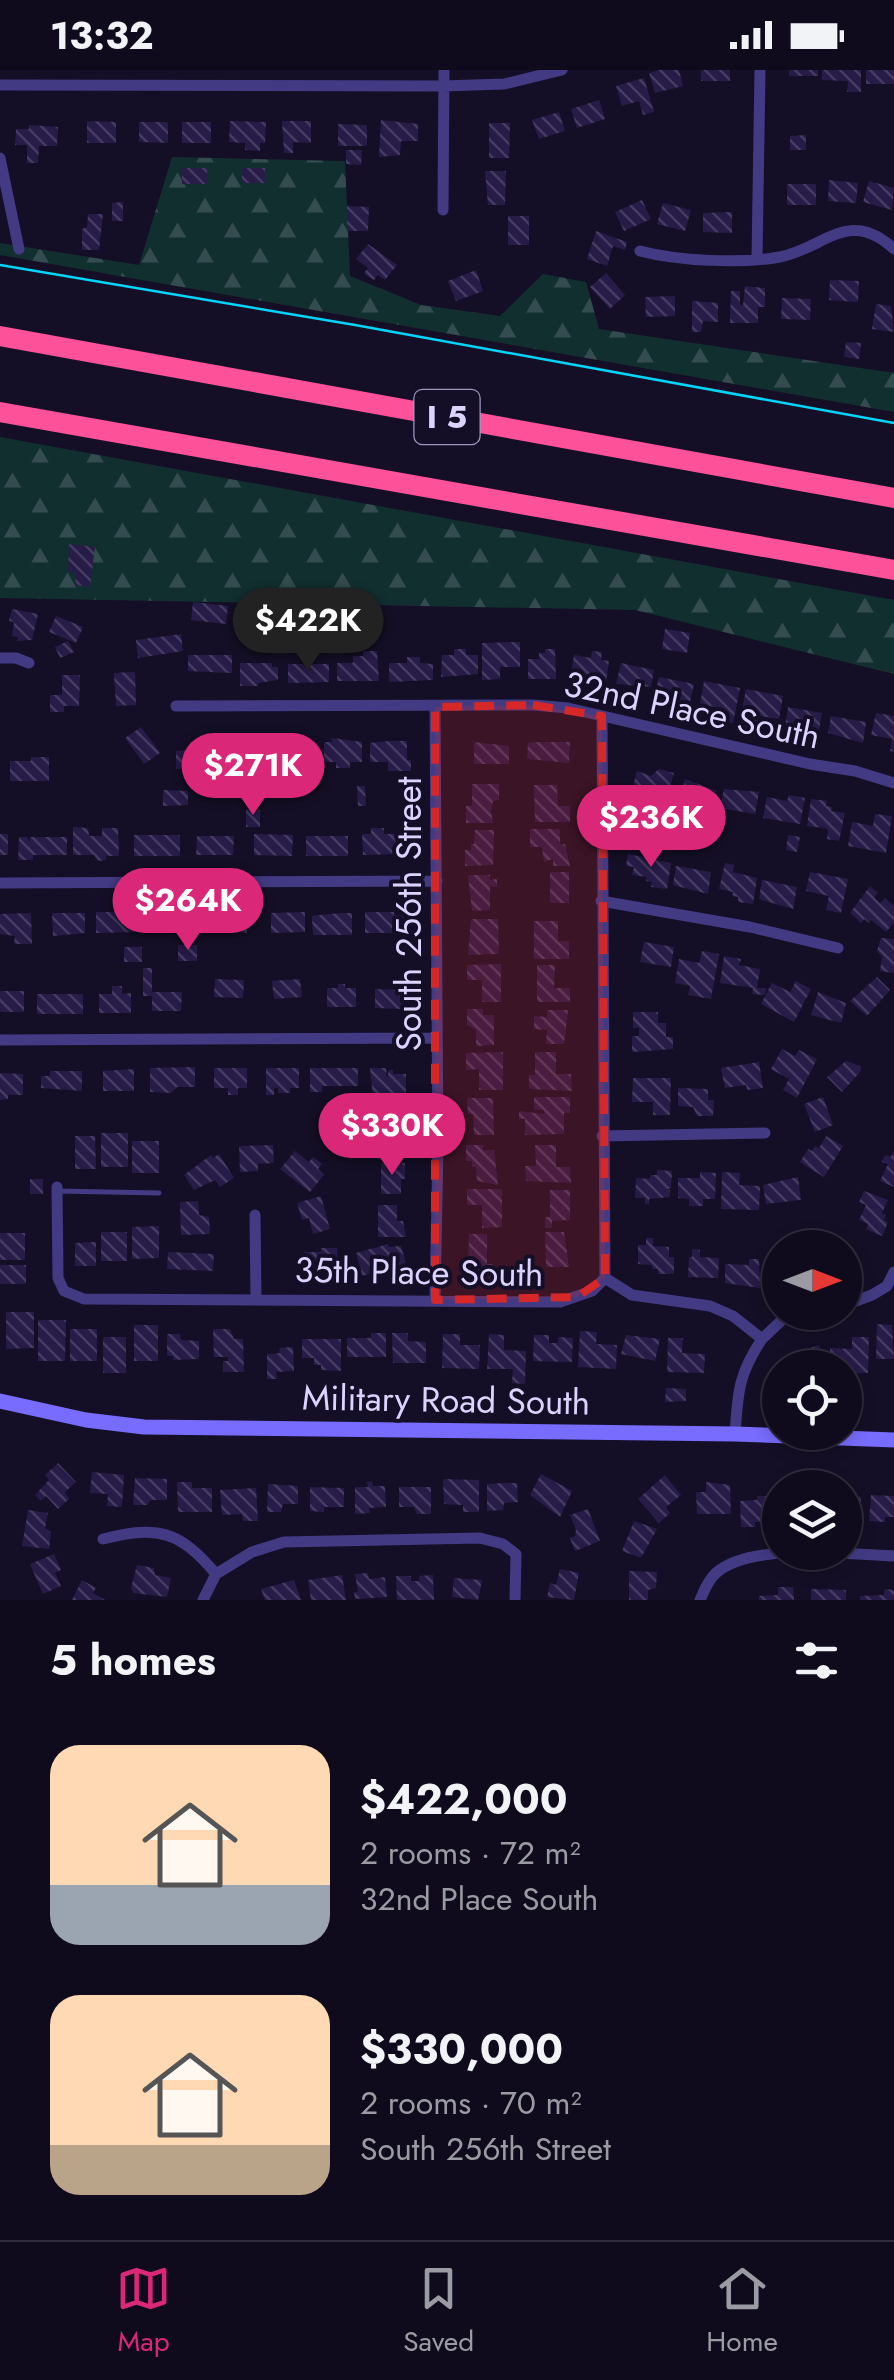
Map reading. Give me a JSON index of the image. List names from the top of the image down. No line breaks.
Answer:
{"streets":{"highway":["I 5"],"main road":["Military Road South"],"street":["32nd Place South","South 256th Street","35th Place South"]},"crossings":[["32nd Place South","South 256th Street"],["South 256th Street","35th Place South"]],"north":"right","page":{"status":"13:32","price":["$422K","$271K","$236K","$264K","$330K"],"heading":"5 homes","list":[{"name":"$422,000","note":"2 rooms · 72 m² · 32nd Place South"},{"name":"$330,000","note":"2 rooms · 70 m² · South 256th Street"}],"tabs":["Map","Saved","Home"]}}
